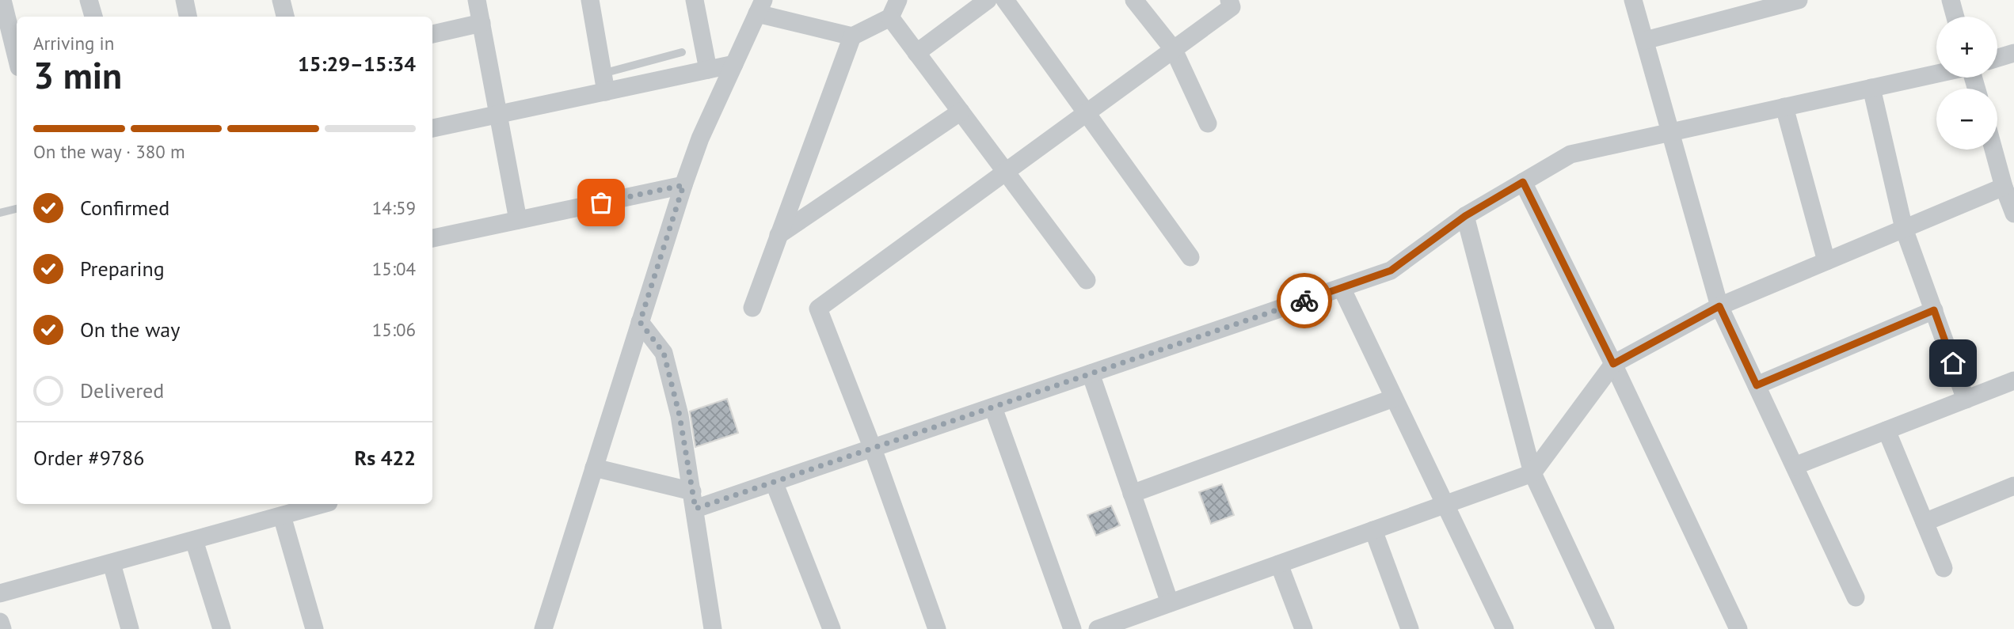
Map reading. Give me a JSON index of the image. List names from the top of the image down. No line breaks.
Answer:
{"page":{"map_buttons":["+","−"],"heading":["3 min","Arriving in","15:29–15:34"],"panel":["Order #9786","Rs 422"],"bar":"On the way · 380 m","list":[["Confirmed","14:59"],["Preparing","15:04"],["On the way","15:06"],"Delivered"]}}
